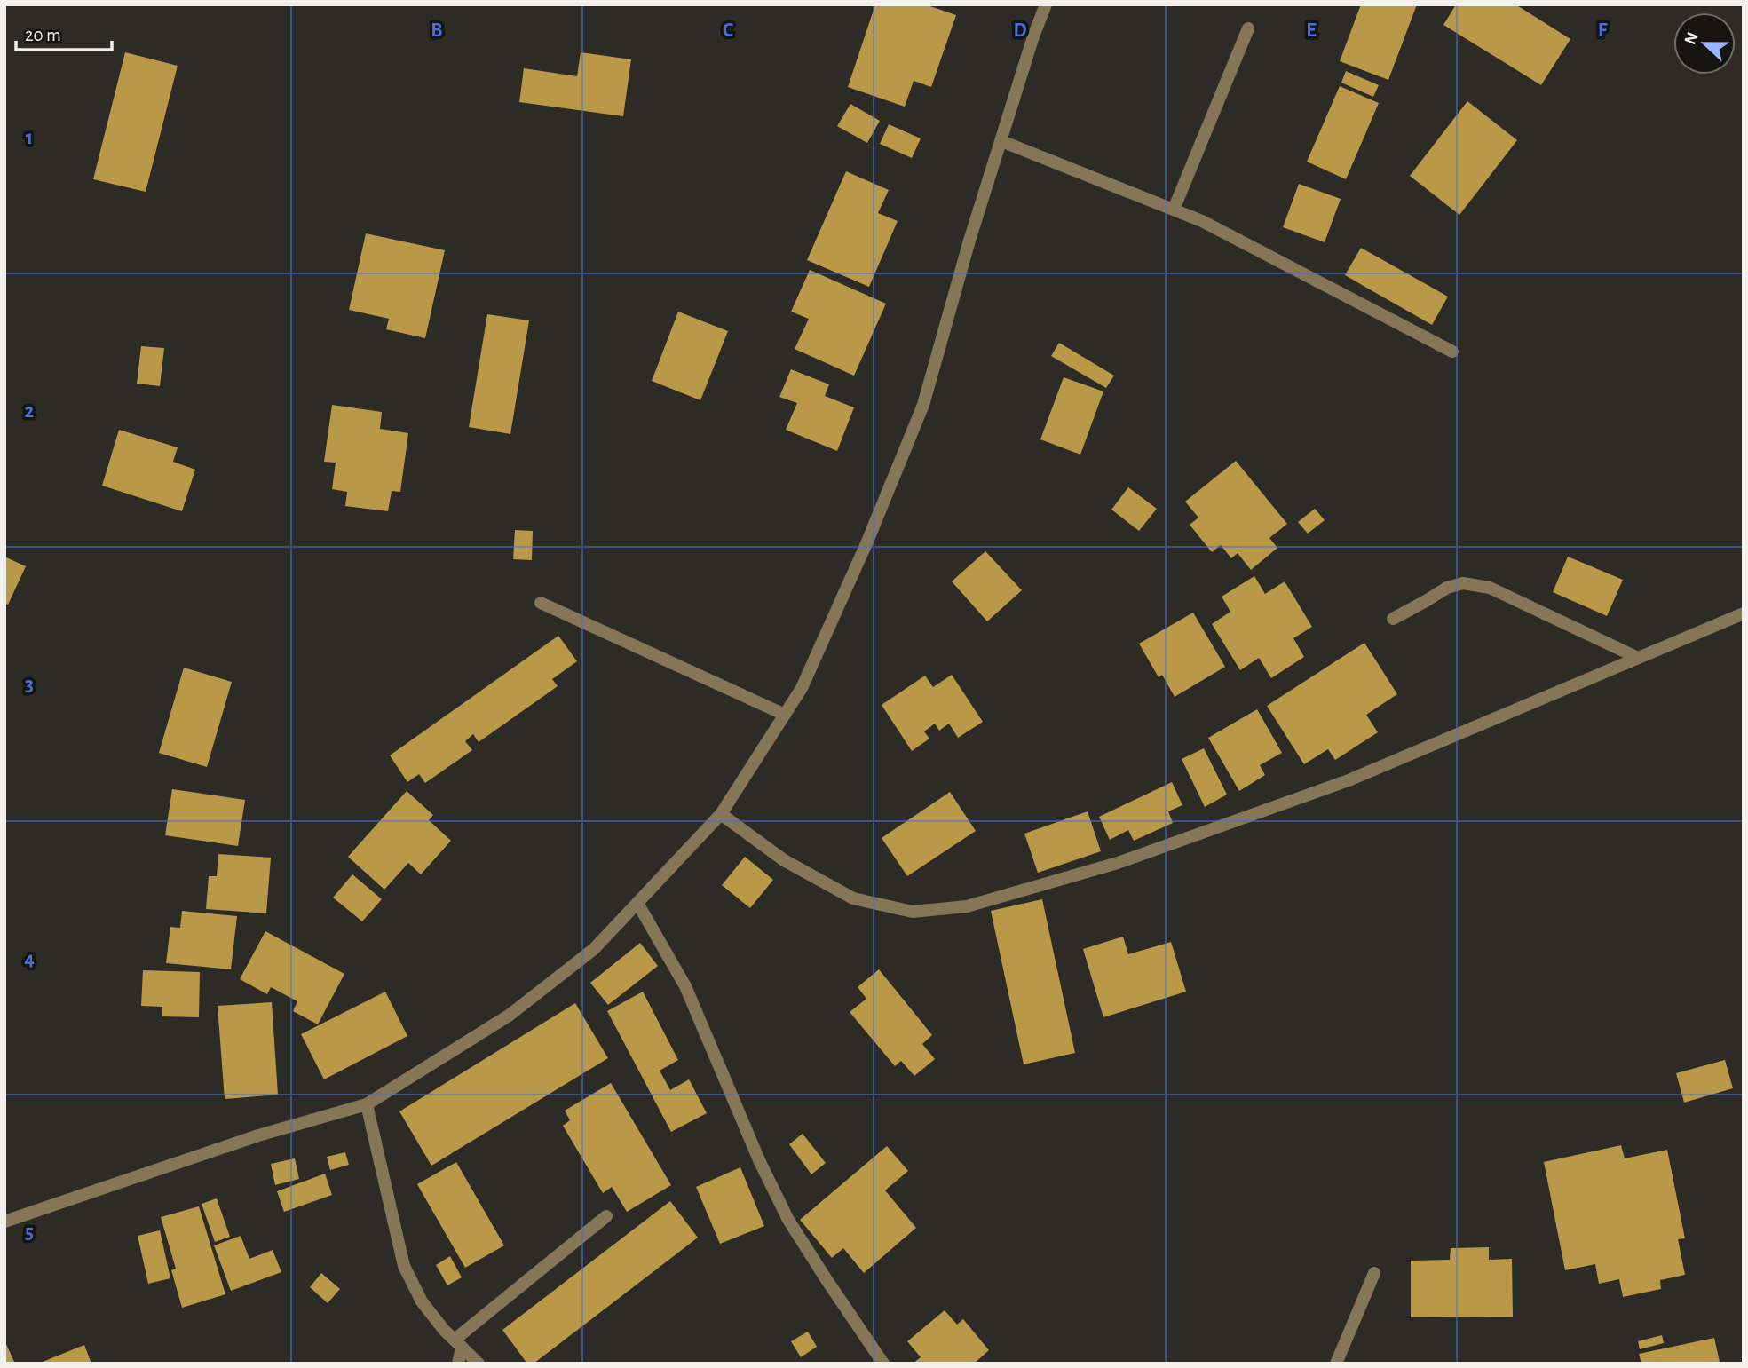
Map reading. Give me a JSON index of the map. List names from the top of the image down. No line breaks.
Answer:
{"scale_bar":"20 m","north":"left","grid":{"columns":["B","C","D","E","F"],"rows":["1","2","3","4","5"]}}
